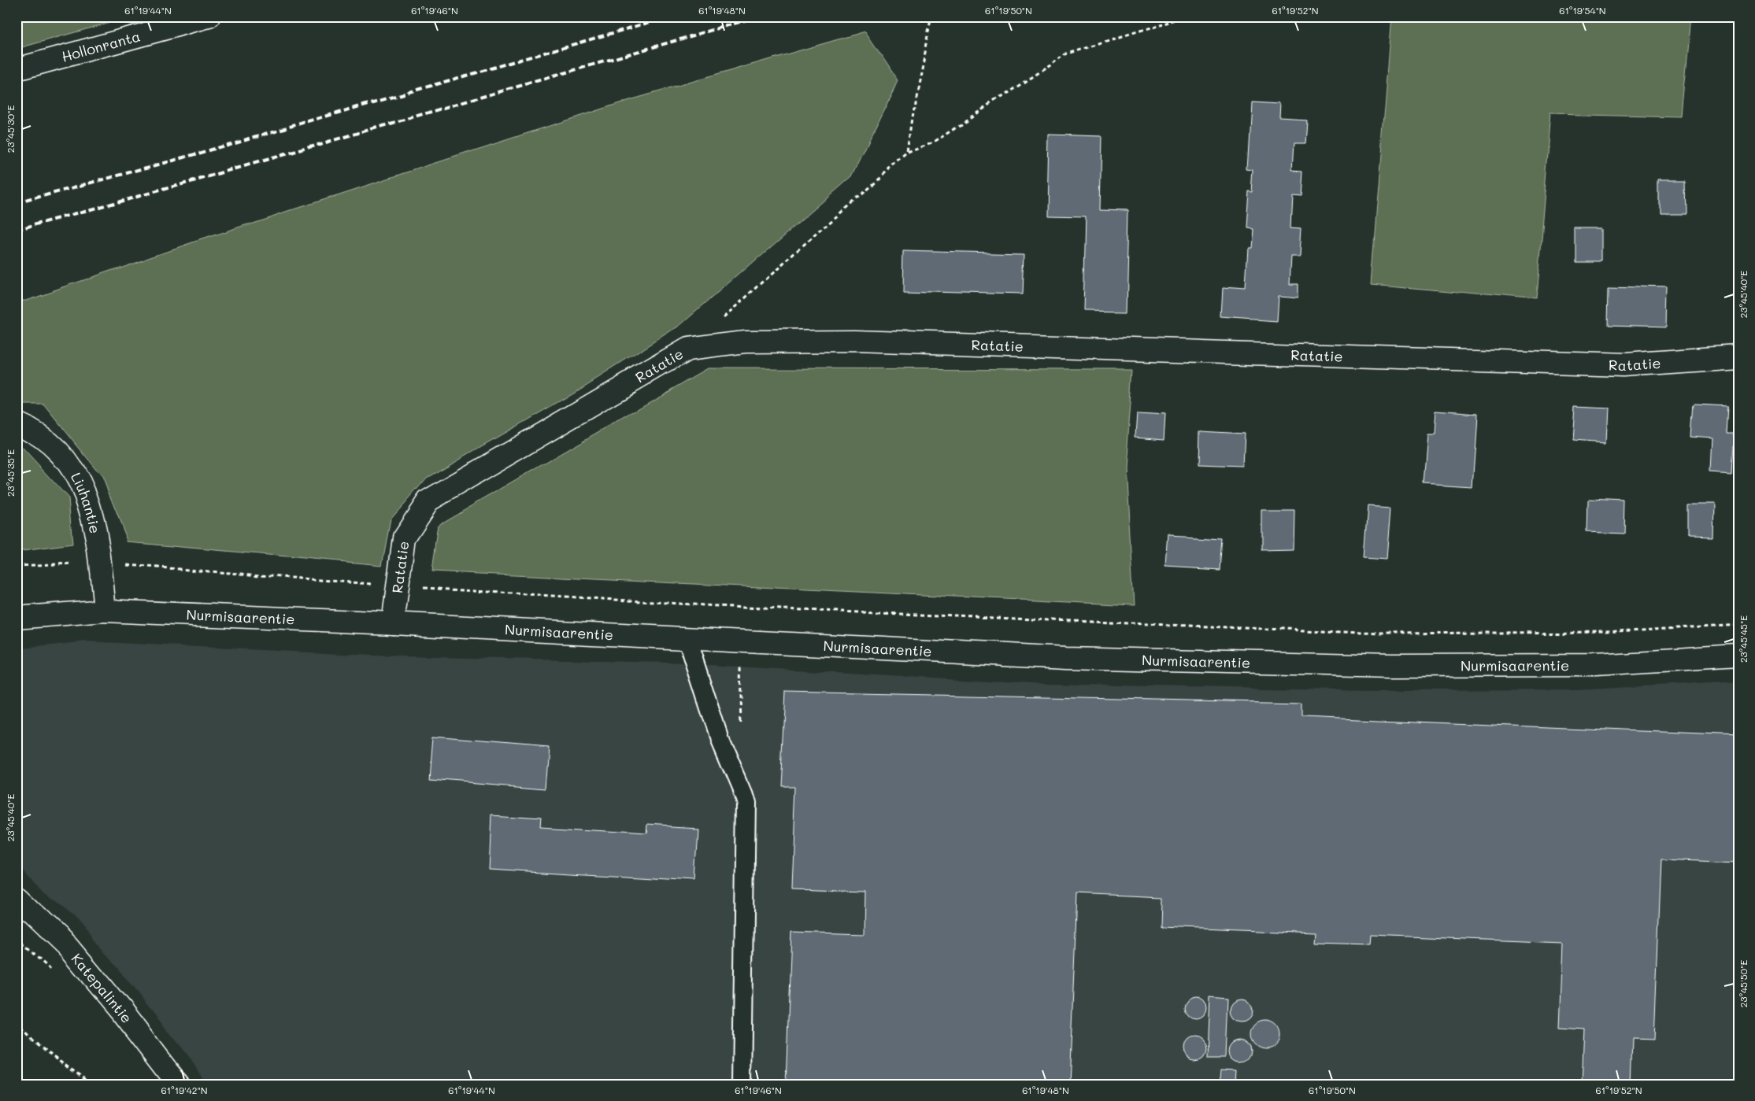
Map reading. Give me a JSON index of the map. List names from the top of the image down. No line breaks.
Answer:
{"streets":{"street":["Hollonranta","Ratatie","Liuhantie","Nurmisaarentie","Katepalintie"]},"crossings":[["Ratatie","Nurmisaarentie"],["Liuhantie","Nurmisaarentie"]],"coordinates":["61°19'44\"N","61°19'46\"N","61°19'48\"N","61°19'50\"N","61°19'52\"N","61°19'54\"N","23°45'30\"E","23°45'40\"E","23°45'35\"E","23°45'45\"E","23°45'50\"E","61°19'42\"N"]}
